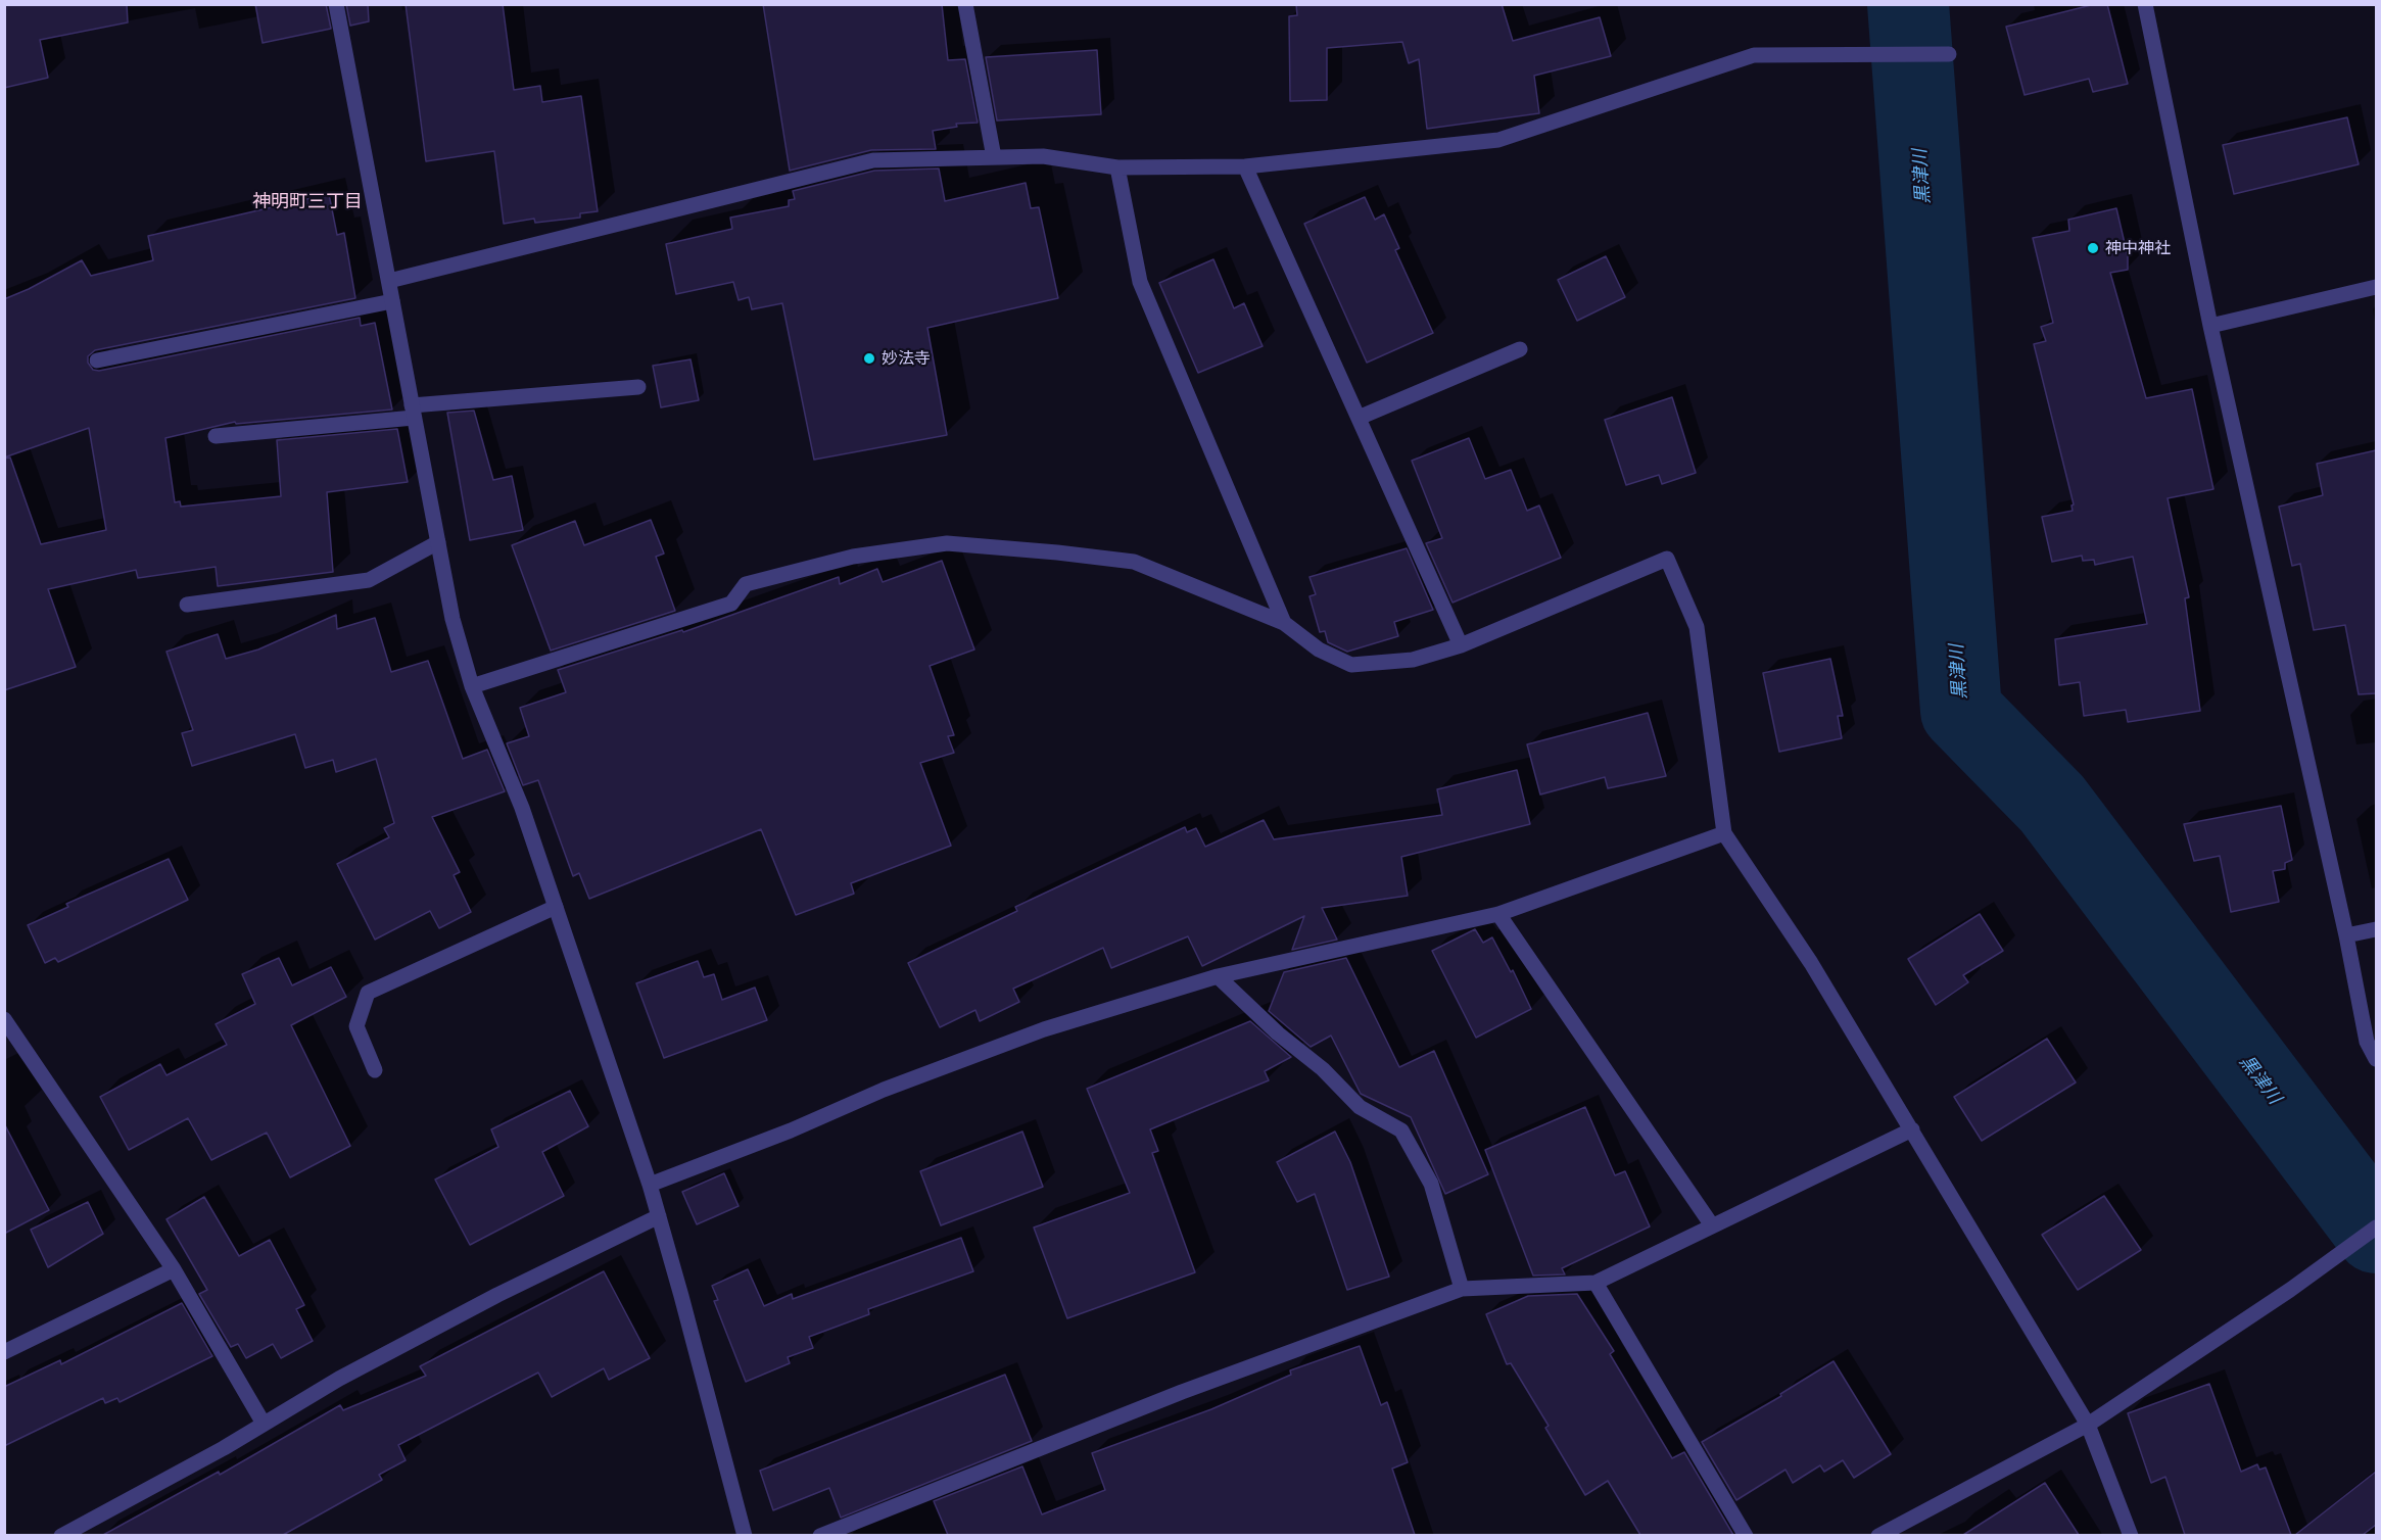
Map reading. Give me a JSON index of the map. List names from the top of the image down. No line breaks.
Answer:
{"districts":["神明町三丁目"],"water":["黒津川"],"places":["神中神社","妙法寺"]}
